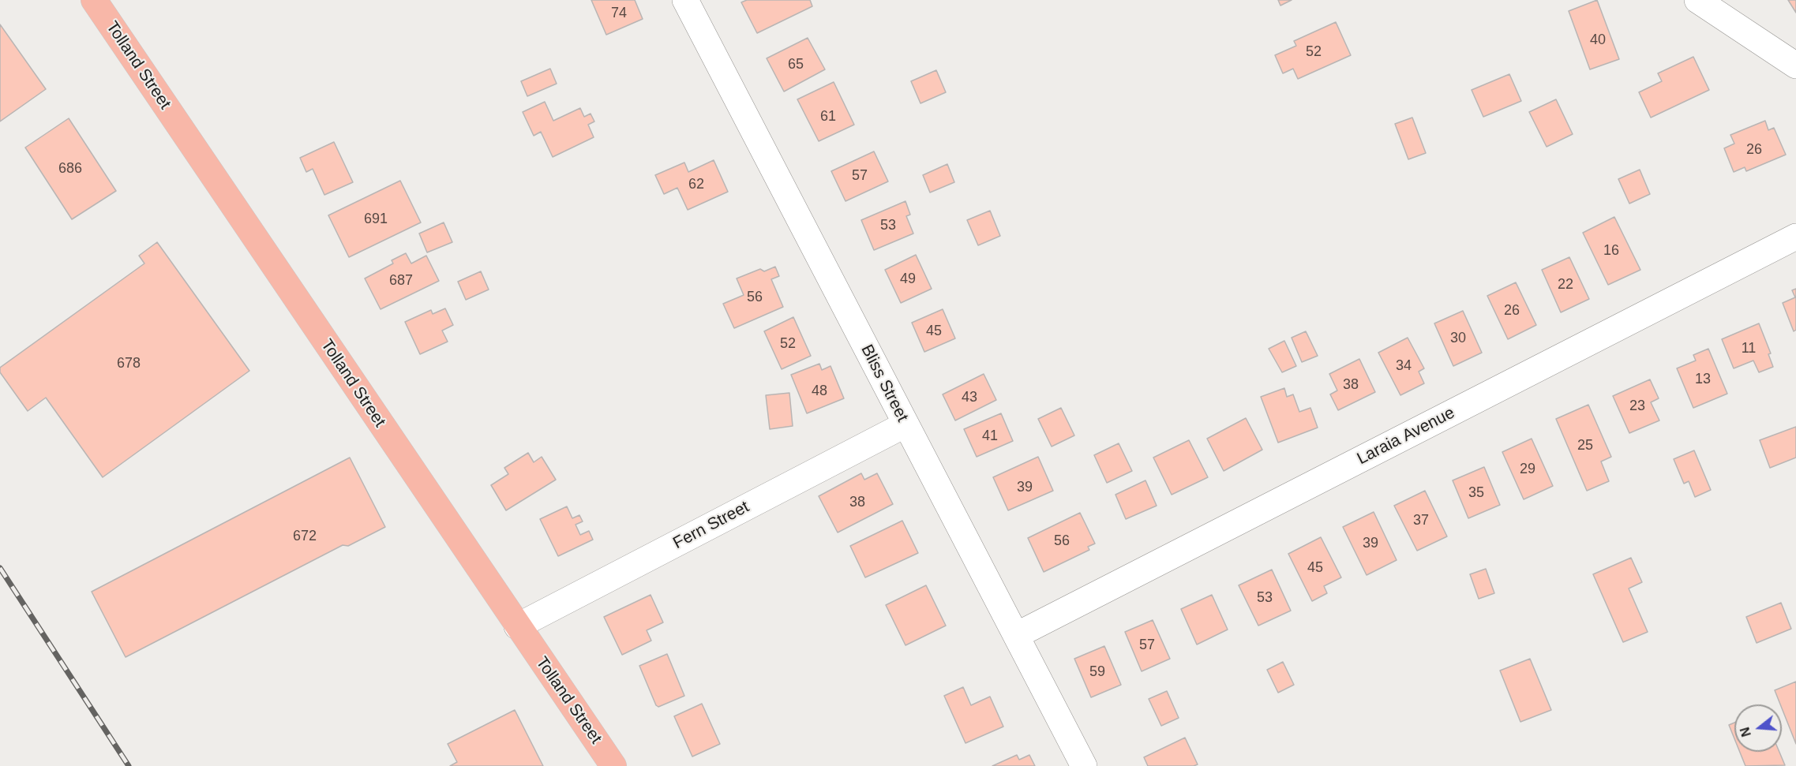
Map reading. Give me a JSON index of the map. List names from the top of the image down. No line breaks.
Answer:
{"streets":{"main road":["Tolland Street"],"street":["Bliss Street","Laraia Avenue","Fern Street"]},"crossings":[["Tolland Street","Fern Street"],["Bliss Street","Laraia Avenue"],["Bliss Street","Fern Street"]],"house_numbers":["74","40","52","65","61","26","686","57","62","691","53","16","49","687","22","56","26","45","30","52","11","678","34","13","38","48","43","23","41","25","29","39","35","38","37","672","56","39","45","53","57","59"],"north":"left"}
